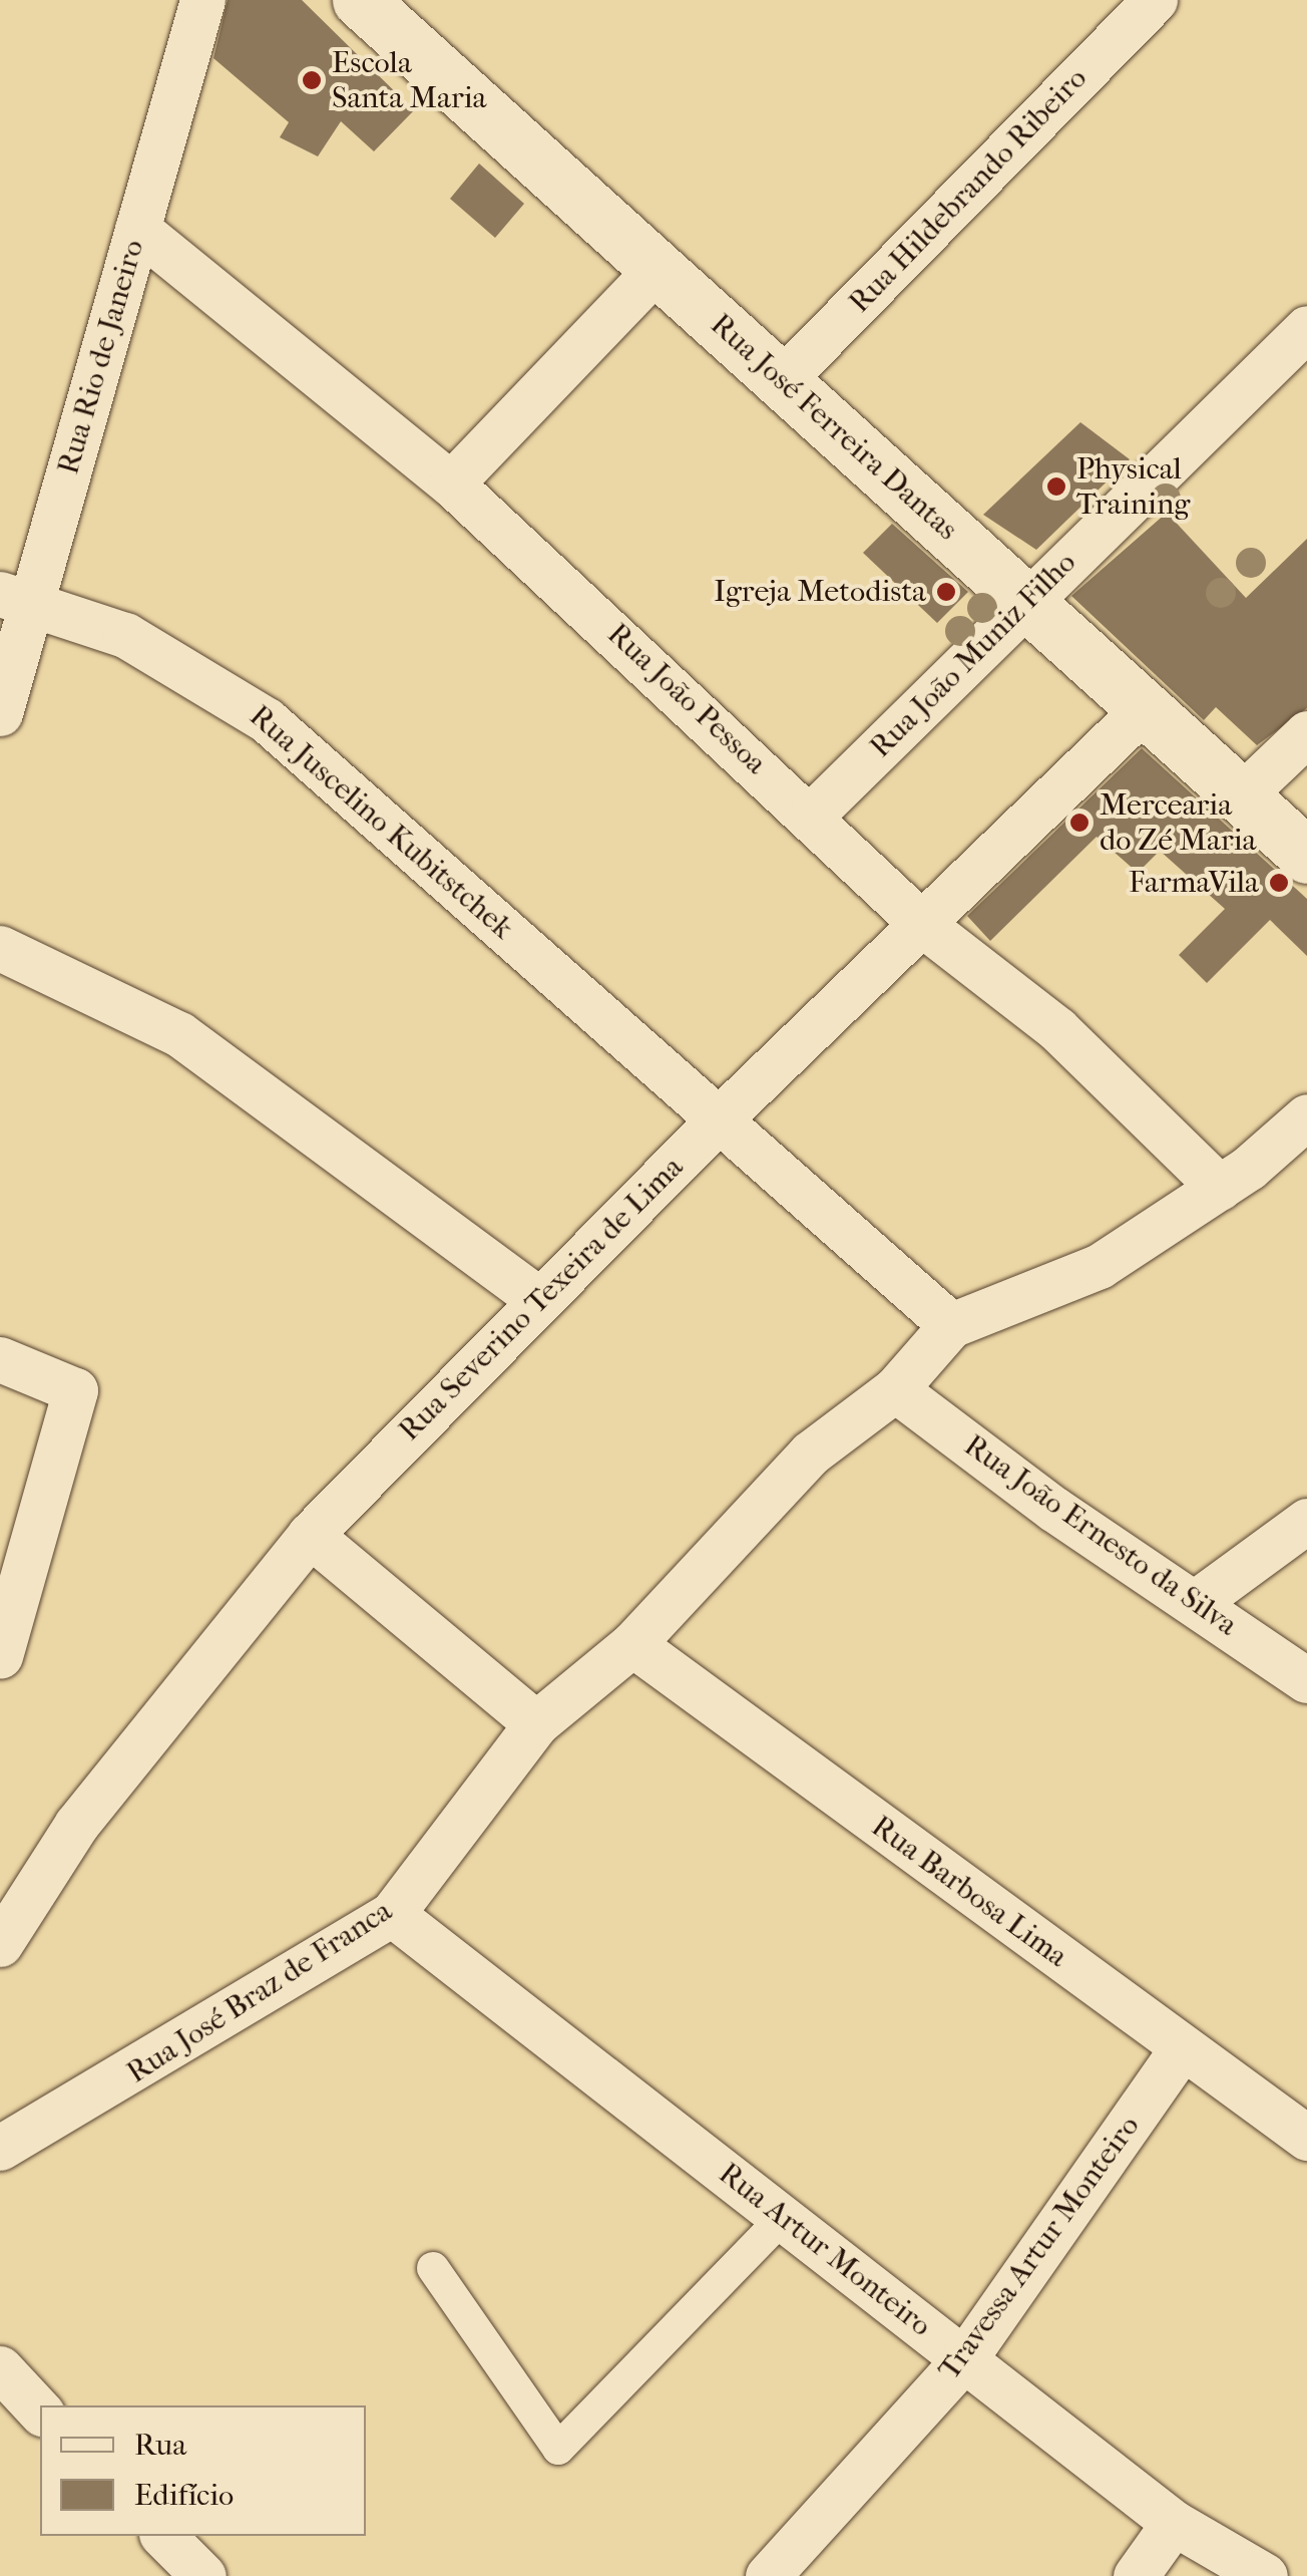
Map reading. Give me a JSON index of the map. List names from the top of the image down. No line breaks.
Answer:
{"streets":{"street":["Rua Hildebrando Ribeiro","Rua Rio de Janeiro","Rua José Ferreira Dantas","Rua João Muniz Filho","Rua João Pessoa","Rua Juscelino Kubitstchek","Rua Severino Texeira de Lima","Rua João Ernesto da Silva","Rua Barbosa Lima","Rua José Braz de Franca","Travessa Artur Monteiro","Rua Artur Monteiro"]},"crossings":[["Rua Hildebrando Ribeiro","Rua José Ferreira Dantas"],["Rua Rio de Janeiro","Rua João Pessoa"],["Rua Rio de Janeiro","Rua Juscelino Kubitstchek"],["Rua José Ferreira Dantas","Rua João Muniz Filho"],["Rua José Ferreira Dantas","Rua Severino Texeira de Lima"],["Rua João Muniz Filho","Rua João Pessoa"],["Rua João Pessoa","Rua Severino Texeira de Lima"],["Rua João Pessoa","Rua José Braz de Franca"],["Rua Juscelino Kubitstchek","Rua Severino Texeira de Lima"],["Rua João Ernesto da Silva","Rua José Braz de Franca"],["Rua Barbosa Lima","Rua José Braz de Franca"],["Rua Barbosa Lima","Travessa Artur Monteiro"],["Rua José Braz de Franca","Rua Artur Monteiro"],["Travessa Artur Monteiro","Rua Artur Monteiro"]],"places":["Escola Santa Maria","Physical Training","Igreja Metodista","Mercearia do Zé Maria","FarmaVila"],"legend":["Rua","Edifício"]}
